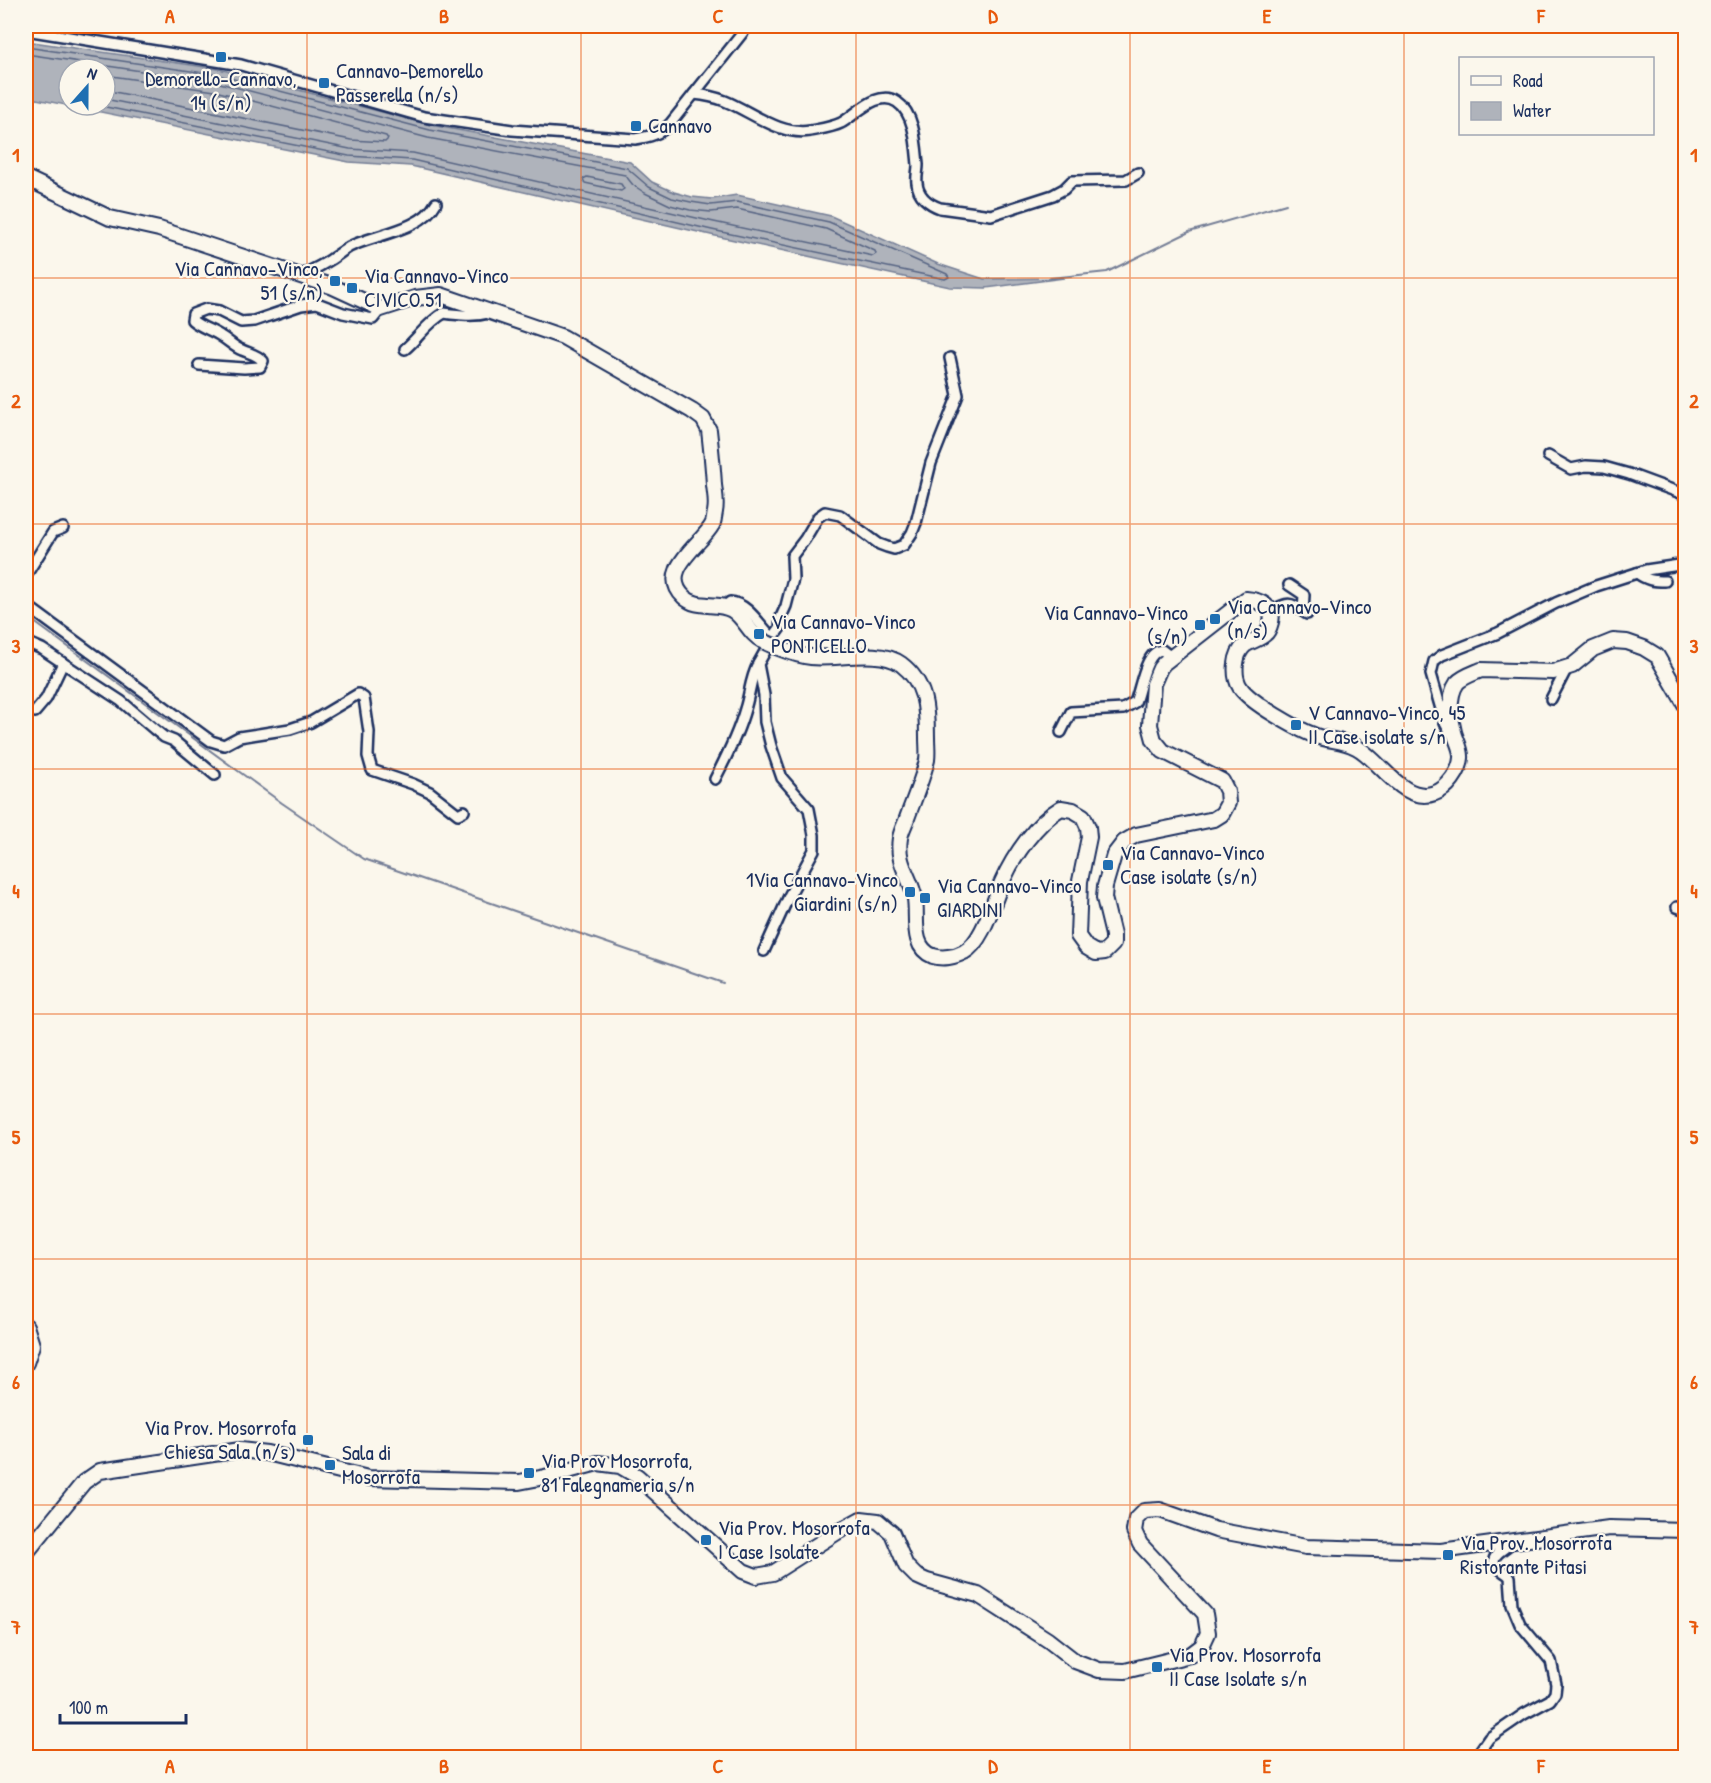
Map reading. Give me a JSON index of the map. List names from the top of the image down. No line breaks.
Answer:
{"places":{"transit":["Demorello-Cannavo, 14 (s/n)","Cannavo-Demorello Passerella (n/s)","Cannavo","Via Cannavo-Vinco, 51 (s/n)","Via Cannavo-Vinco CIVICO 51","Via Cannavo-Vinco (n/s)","Via Cannavo-Vinco (s/n)","Via Cannavo-Vinco PONTICELLO","V Cannavo-Vinco, 45 II Case isolate s/n","Via Cannavo-Vinco Case isolate (s/n)","1Via Cannavo-Vinco Giardini (s/n)","Via Cannavo-Vinco GIARDINI","Via Prov. Mosorrofa Chiesa Sala (n/s)","Sala di Mosorrofa","Via Prov Mosorrofa, 81 Falegnameria s/n","Via Prov. Mosorrofa I Case Isolate","Via Prov. Mosorrofa Ristorante Pitasi","Via Prov. Mosorrofa II Case Isolate s/n"]},"legend":["Road","Water"],"scale_bar":"100 m","north":"top","grid":{"columns":["A","B","C","D","E","F"],"rows":["1","2","3","4","5","6","7"]}}
